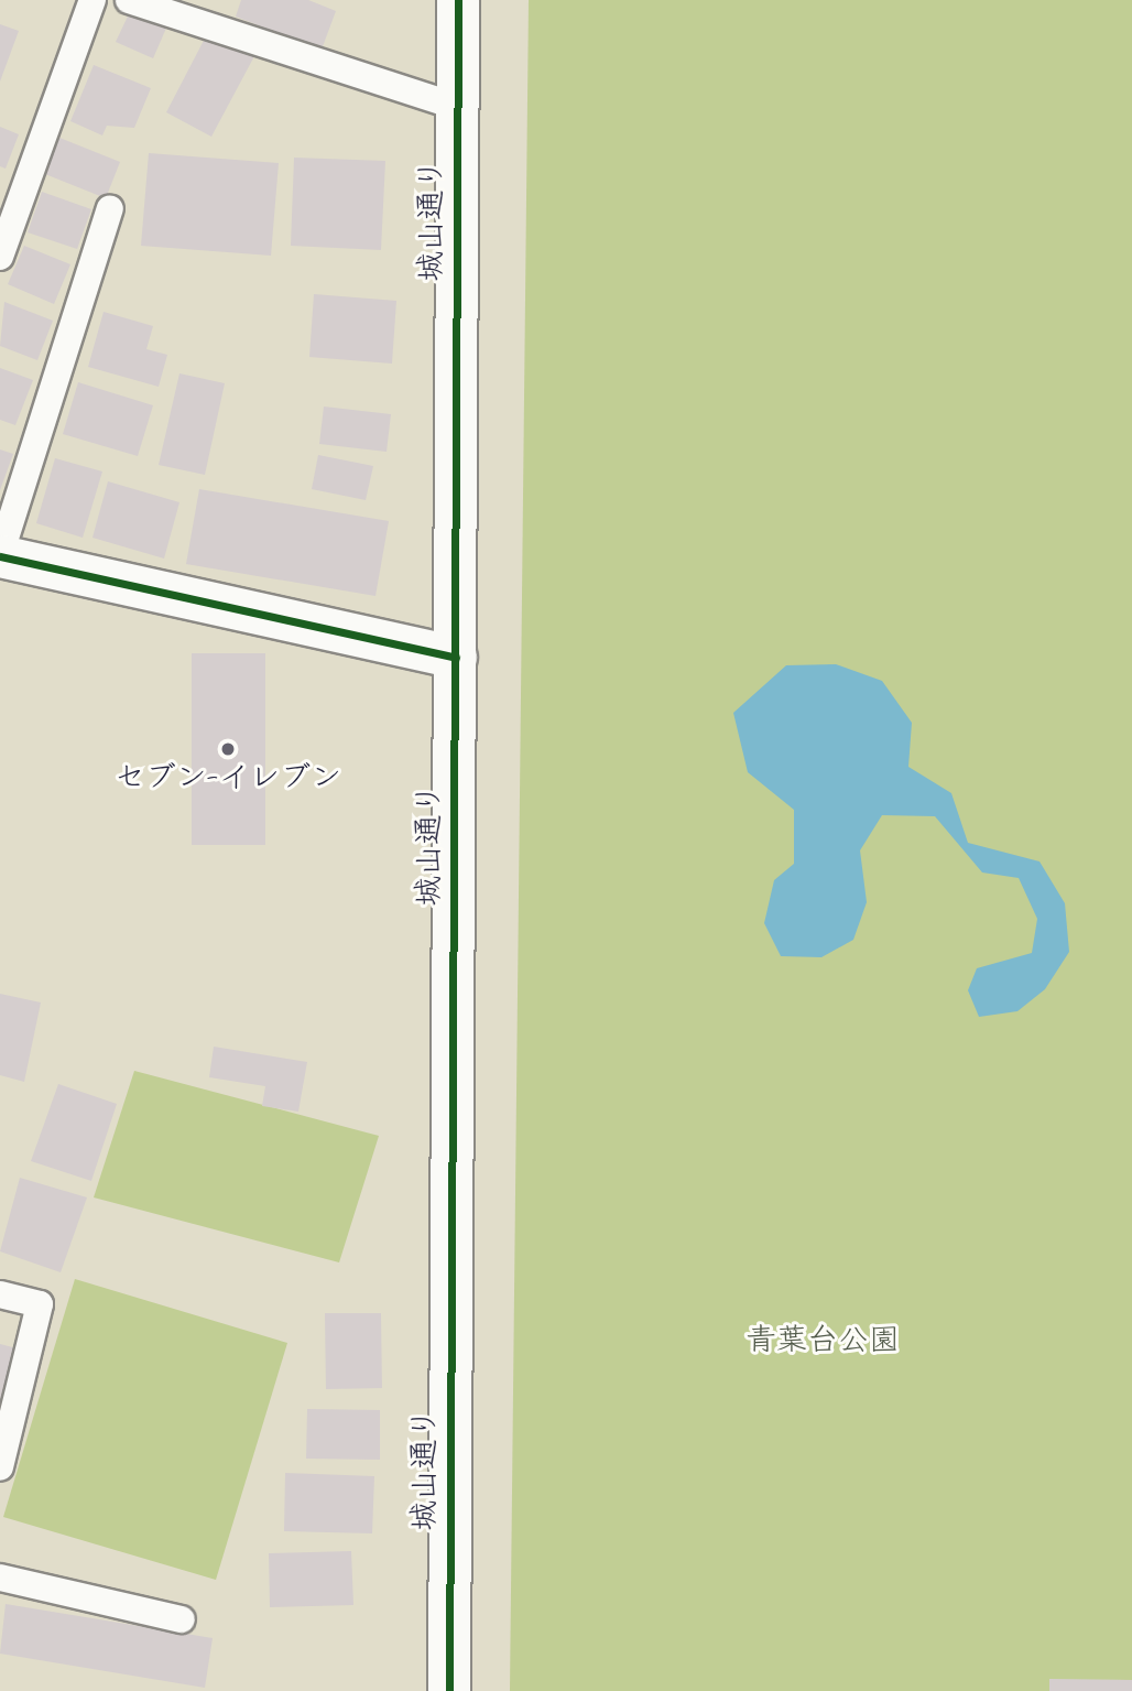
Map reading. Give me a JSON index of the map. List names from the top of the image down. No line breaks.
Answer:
{"streets":{"street":["城山通り"]},"parks":["青葉台公園"],"places":["セブン-イレブン"]}
